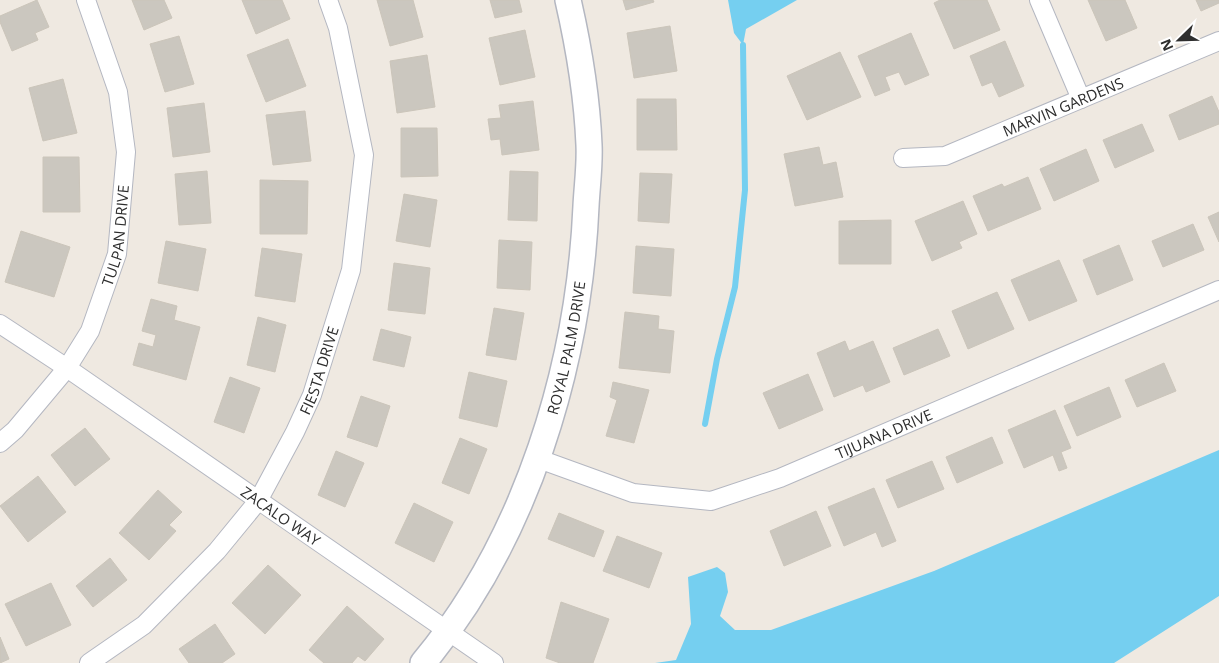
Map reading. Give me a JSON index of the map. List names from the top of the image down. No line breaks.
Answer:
{"streets":{"street":["MARVIN GARDENS","TULPAN DRIVE","ROYAL PALM DRIVE","FIESTA DRIVE","TIJUANA DRIVE","ZACALO WAY"]},"crossings":[["TULPAN DRIVE","ZACALO WAY"],["ROYAL PALM DRIVE","TIJUANA DRIVE"],["ROYAL PALM DRIVE","ZACALO WAY"],["FIESTA DRIVE","ZACALO WAY"]],"north":"bottom left"}
